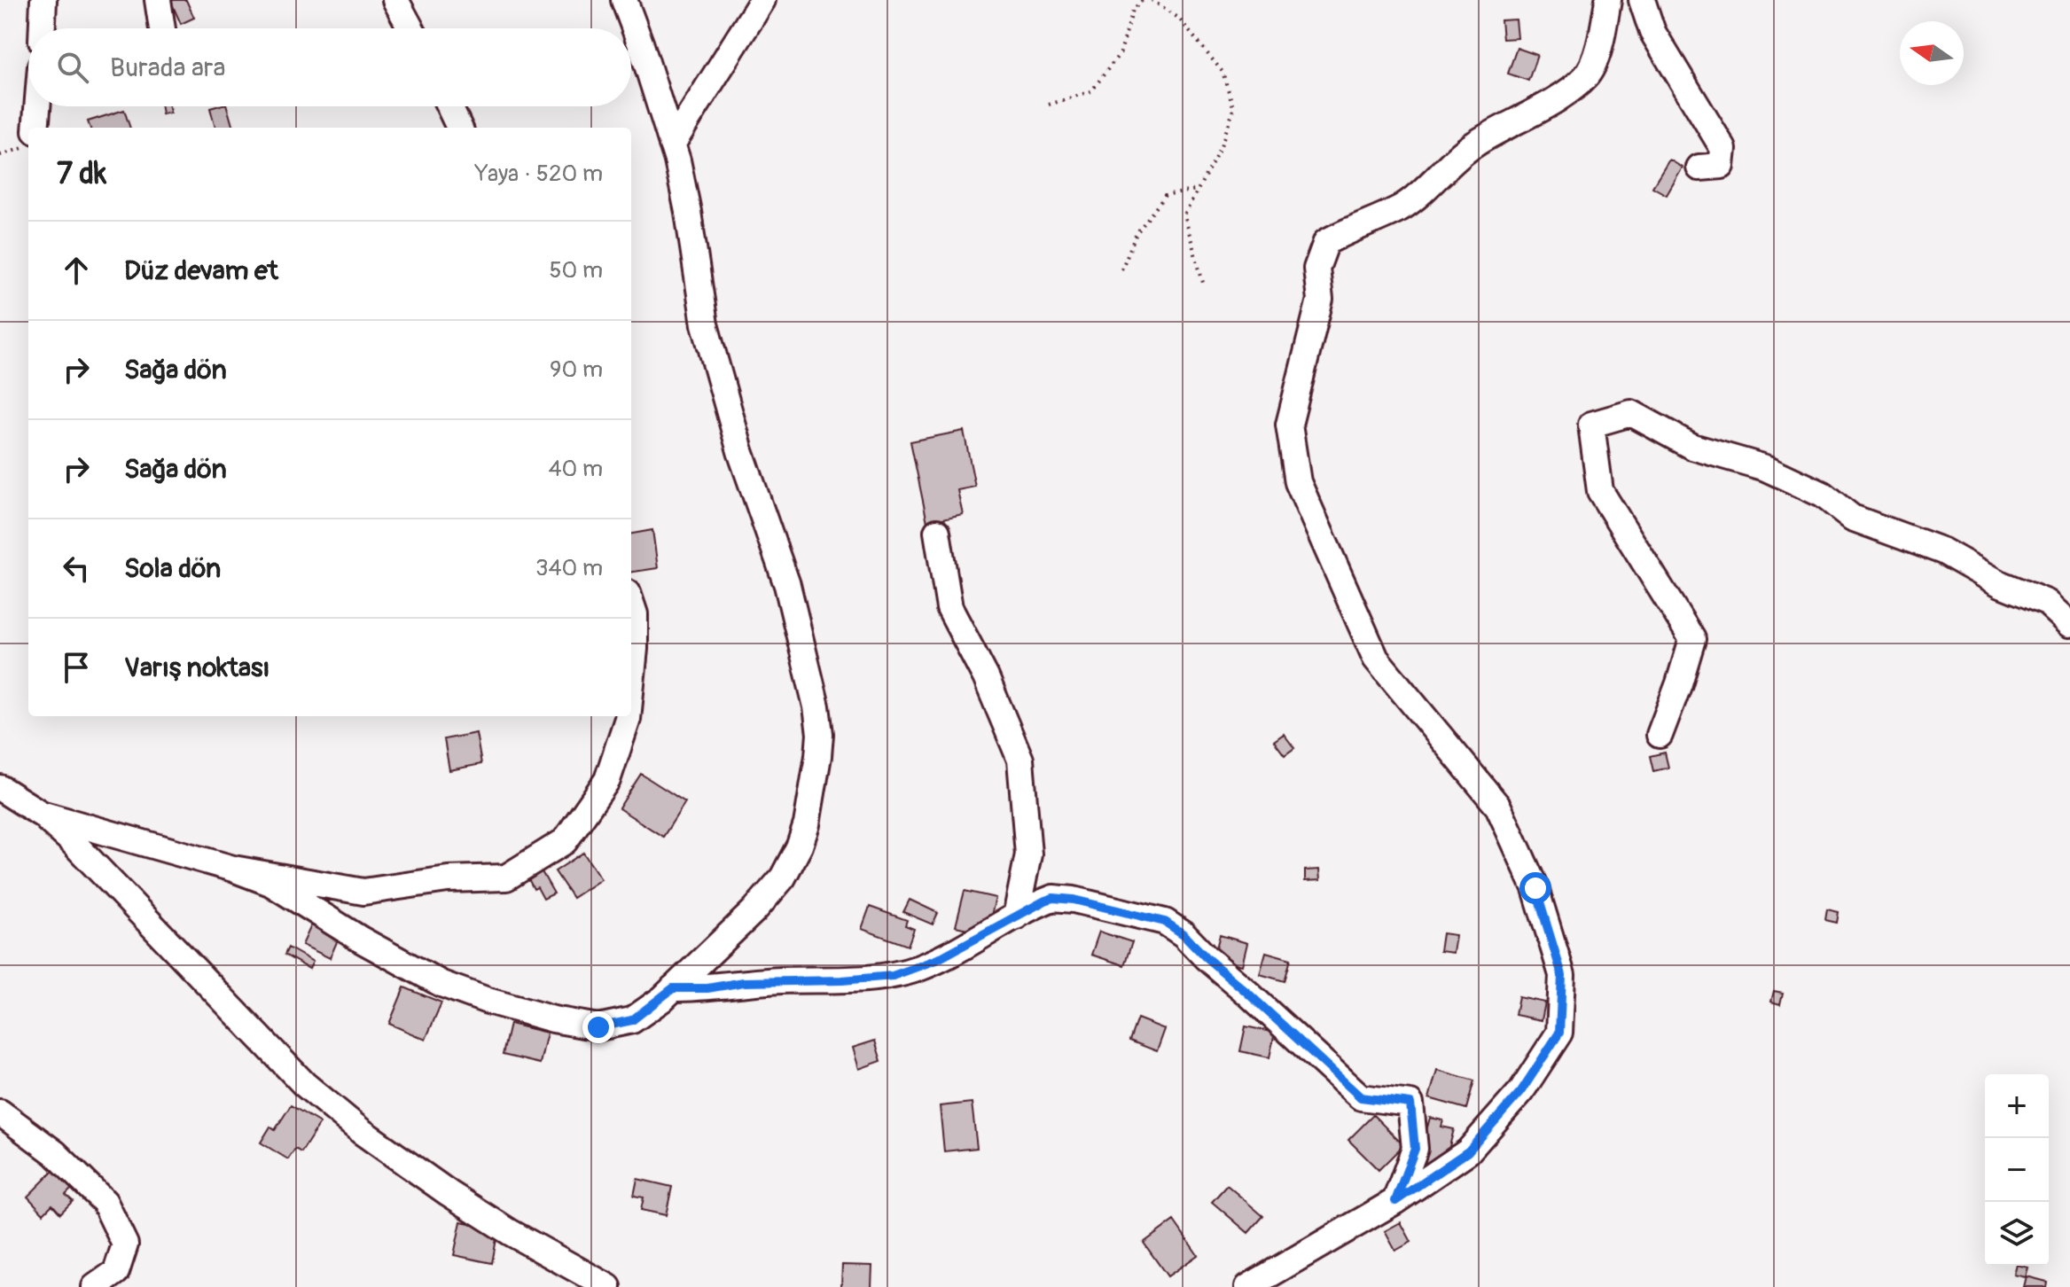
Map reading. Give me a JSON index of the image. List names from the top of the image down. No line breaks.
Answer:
{"north":"left","page":{"search":"Burada ara","heading":["7 dk","Yaya · 520 m"],"list":[["Düz devam et","50 m"],["Sağa dön","90 m"],["Sağa dön","40 m"],["Sola dön","340 m"],"Varış noktası"],"map_buttons":["+","−"]}}
